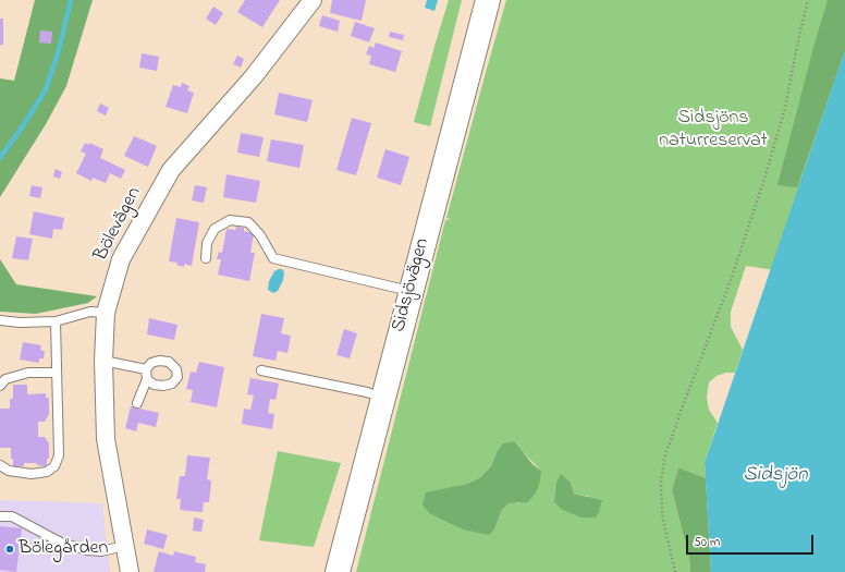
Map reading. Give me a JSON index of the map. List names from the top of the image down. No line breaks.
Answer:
{"streets":{"main road":["Sidsjövägen"],"street":["Bölevägen"]},"water":["Sidsjön"],"parks":["Sidsjöns naturreservat"],"places":["Bölegården"],"scale_bar":"50 m"}
